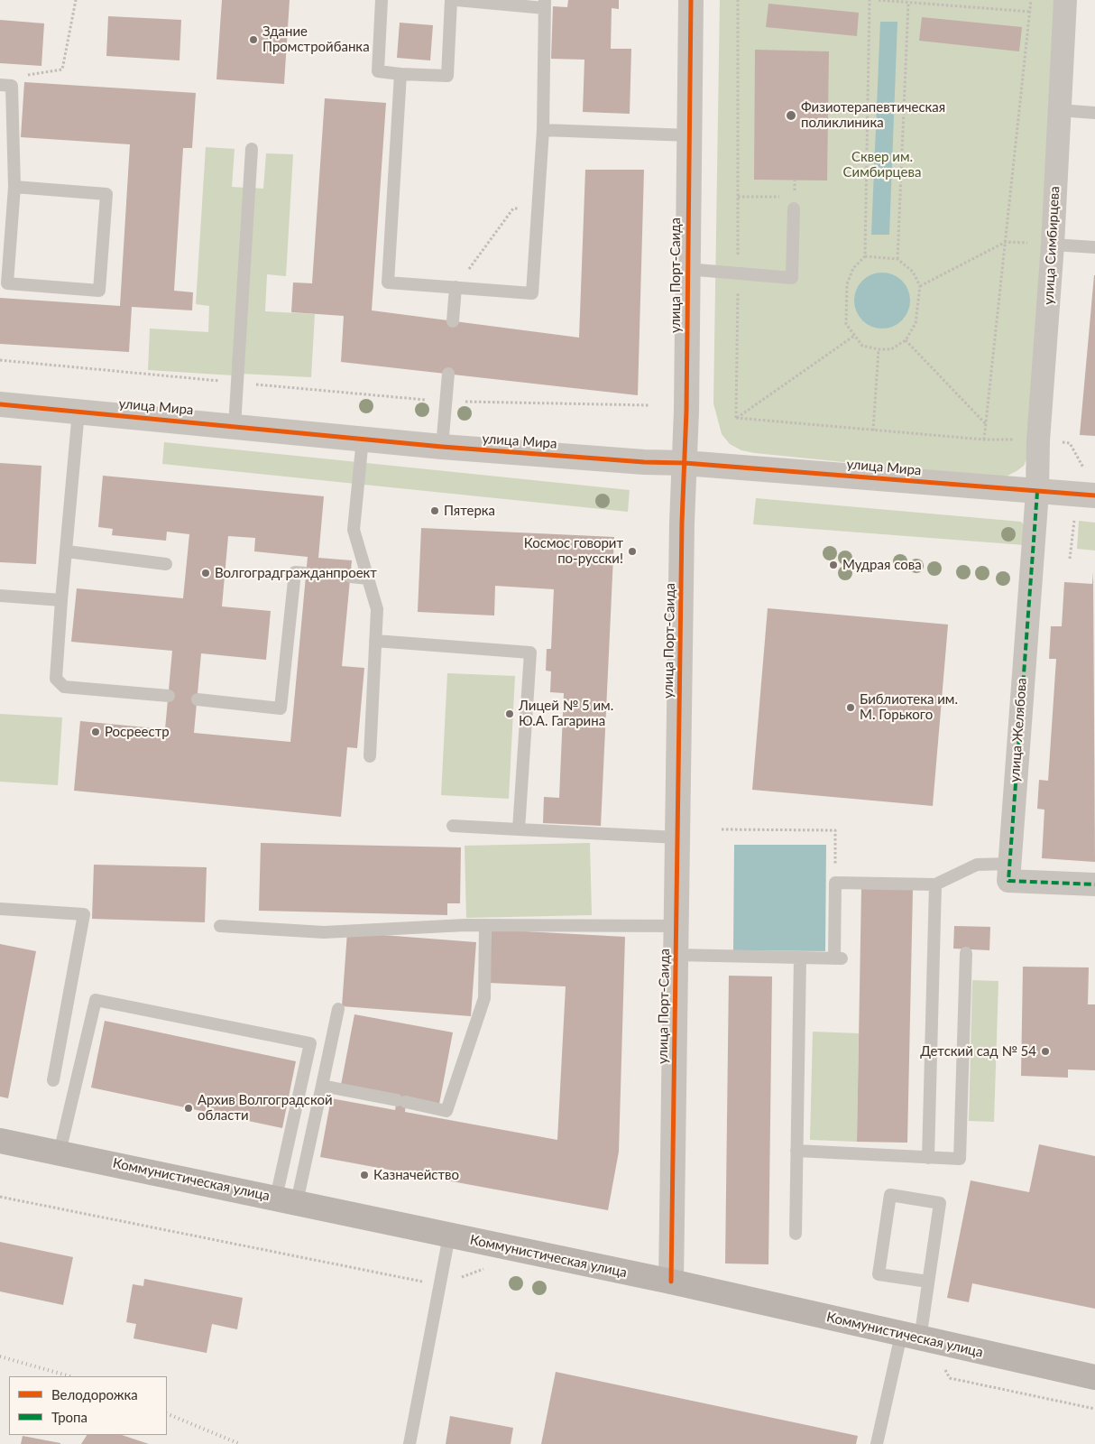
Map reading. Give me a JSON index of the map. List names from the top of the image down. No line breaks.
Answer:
{"streets":{"main road":["Коммунистическая улица"],"street":["улица Симбирцева","улица Порт-Саида","улица Мира","улица Желябова"]},"crossings":[["улица Симбирцева","улица Мира"],["улица Симбирцева","улица Желябова"],["улица Порт-Саида","улица Мира"],["улица Порт-Саида","Коммунистическая улица"],["улица Мира","улица Желябова"]],"parks":["Сквер им. Симбирцева"],"places":["Здание Промстройбанка","Физиотерапевтическая поликлиника","Пятерка","Космос говорит по-русски!","Мудрая сова","Волгоградгражданпроект","Библиотека им. М. Горького","Лицей № 5 им. Ю.А. Гагарина","Росреестр","Детский сад № 54","Архив Волгоградской области","Казначейство"],"legend":["Велодорожка","Тропа"]}
